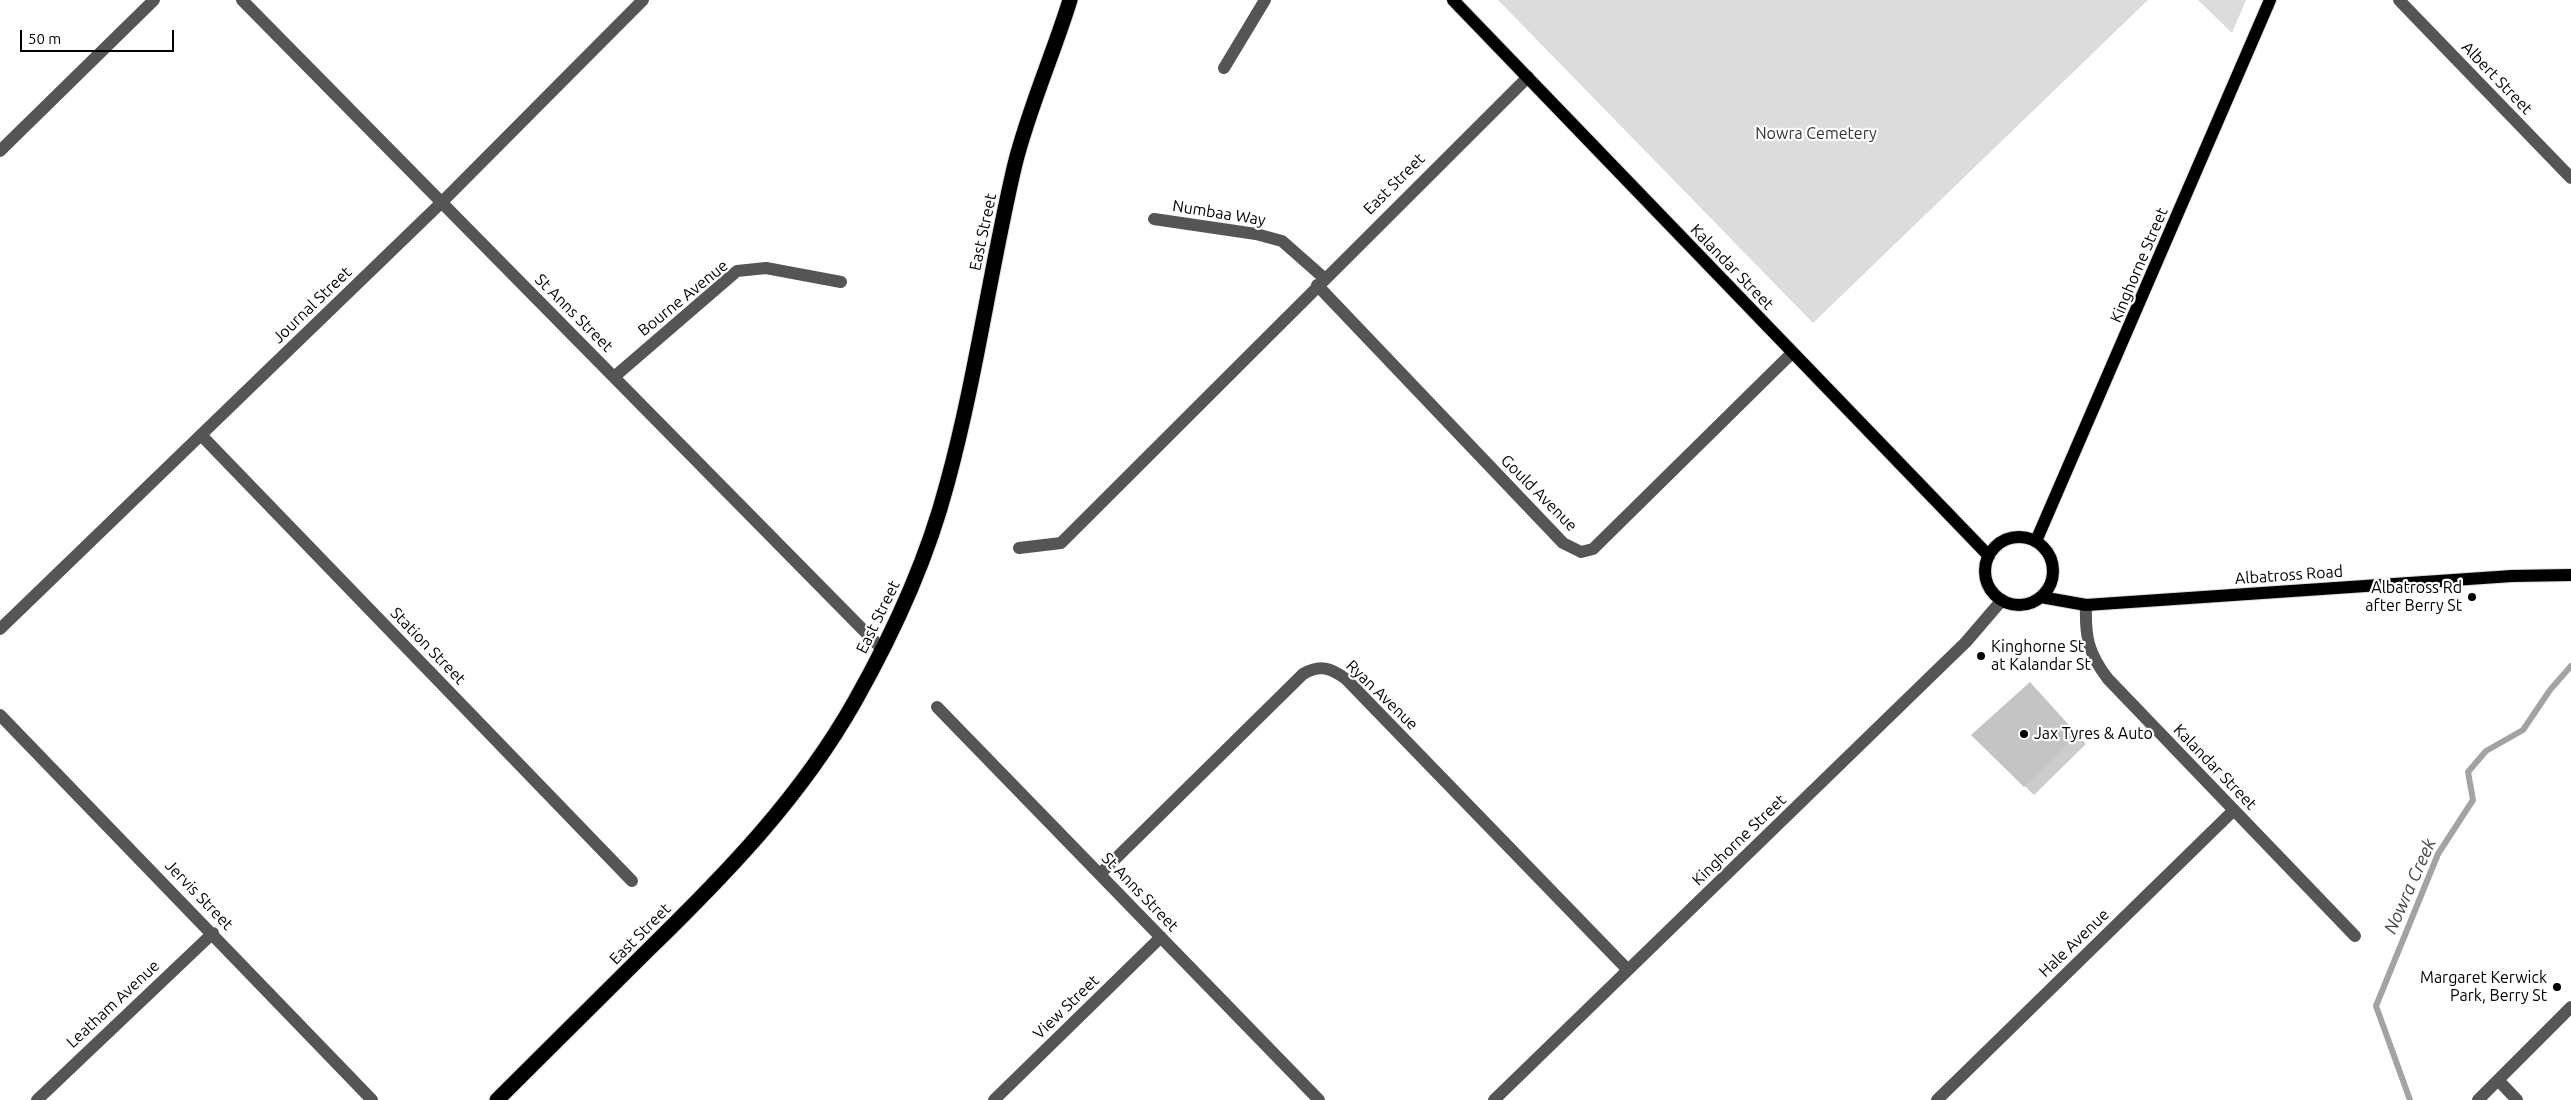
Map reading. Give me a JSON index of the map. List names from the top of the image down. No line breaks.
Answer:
{"streets":{"highway":["East Street"],"main road":["Kinghorne Street","Kalandar Street","Albatross Road"],"street":["Albert Street","Numbaa Way","Bourne Avenue","Journal Street","St Anns Street","Gould Avenue","Station Street","Ryan Avenue","Jervis Street","Hale Avenue","Leatham Avenue","View Street"]},"crossings":[["East Street","Numbaa Way"],["East Street","Kalandar Street"],["East Street","St Anns Street"],["East Street","Gould Avenue"],["Numbaa Way","Gould Avenue"],["Kinghorne Street","Kalandar Street"],["Kinghorne Street","Albatross Road"],["Kinghorne Street","Ryan Avenue"],["Kalandar Street","Gould Avenue"],["Kalandar Street","Albatross Road"],["Kalandar Street","Hale Avenue"],["Bourne Avenue","St Anns Street"],["Journal Street","St Anns Street"],["Journal Street","Station Street"],["St Anns Street","Ryan Avenue"],["St Anns Street","View Street"],["Jervis Street","Leatham Avenue"]],"water":["Nowra Creek"],"parks":["Nowra Cemetery"],"places":["Albatross Rd after Berry St","Kinghorne St at Kalandar St","Jax Tyres & Auto","Margaret Kerwick Park, Berry St"],"scale_bar":"50 m"}
